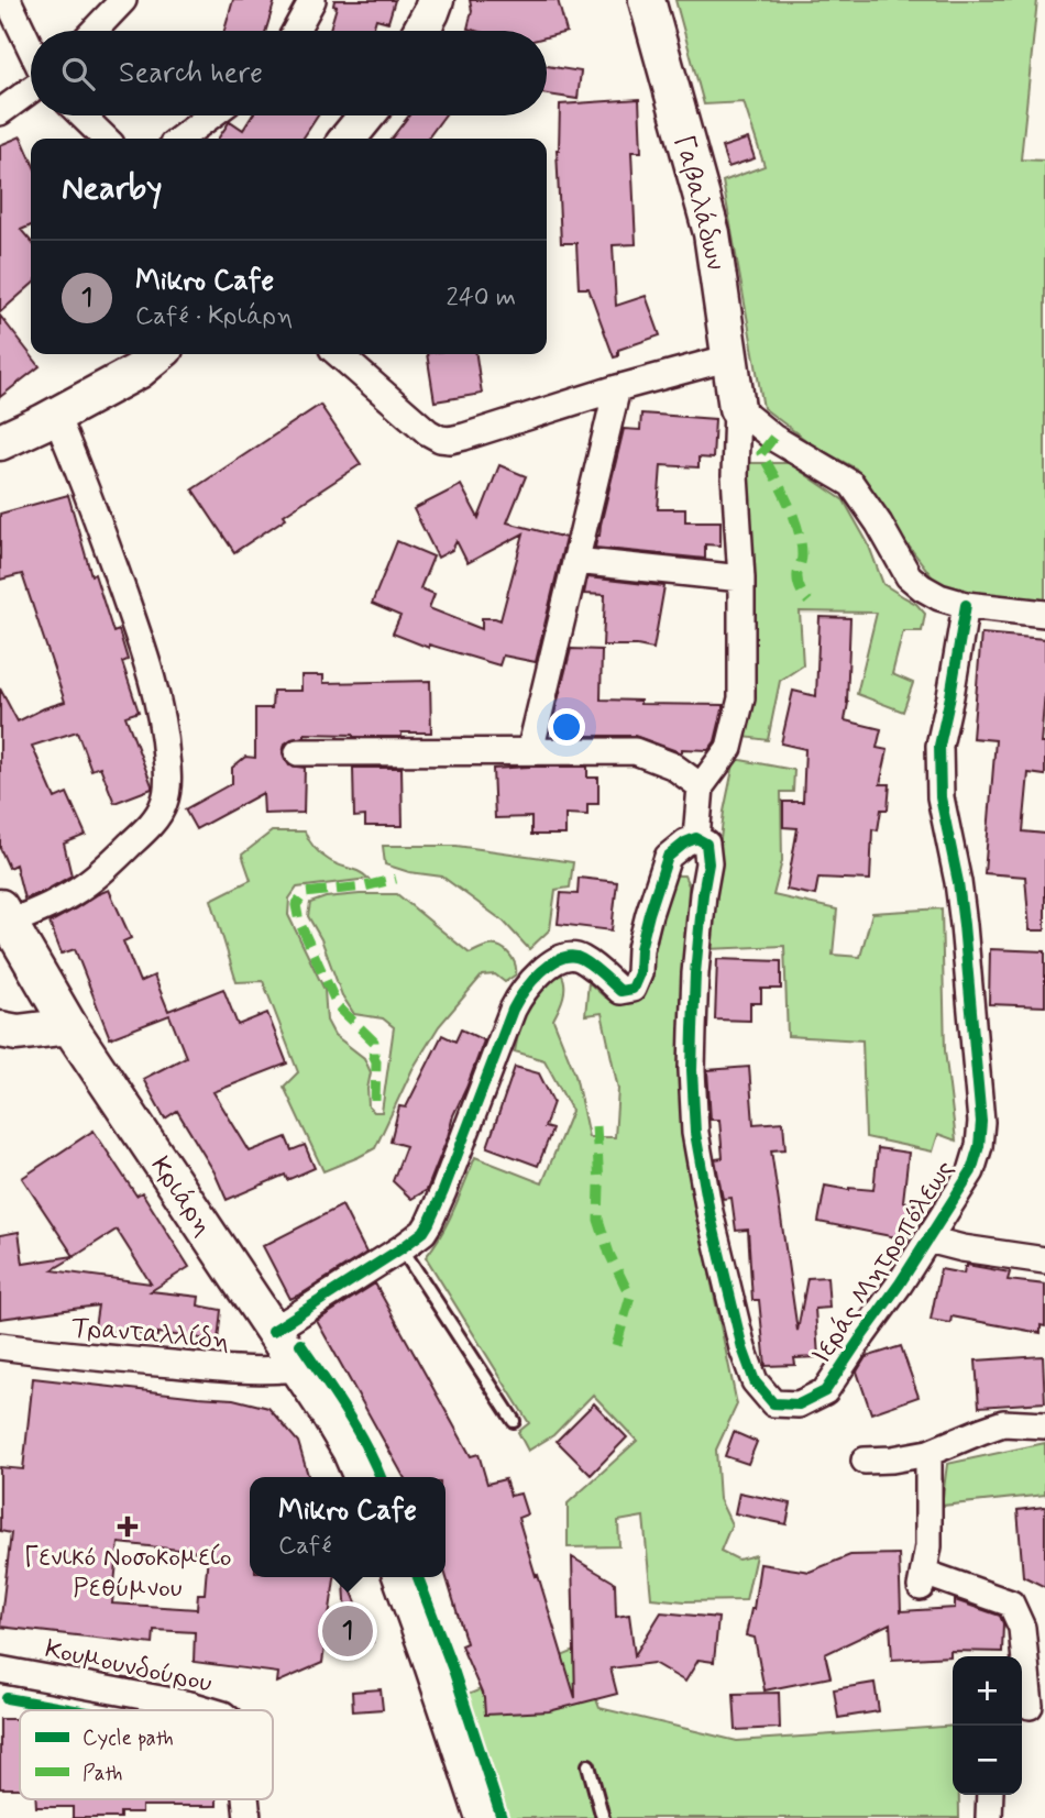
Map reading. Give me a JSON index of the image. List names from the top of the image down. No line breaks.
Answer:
{"streets":{"street":["Γαβαλάδων","Κριάρη","Ιεράς Μητροπόλεως","Τρανταλλίδη","Κουμουνδούρου"]},"crossings":[["Κριάρη","Τρανταλλίδη"]],"places":{"health":["Γενικό Νοσοκομείο Ρεθύμνου"]},"legend":["Cycle path","Path"],"page":{"search":"Search here","heading":"Nearby","list":[{"mark":"1","name":"Mikro Cafe","note":"Café · Κριάρη","value":"240 m"}],"popup":["Mikro Cafe","Café"],"pins":"1","map_buttons":["+","−"]}}
